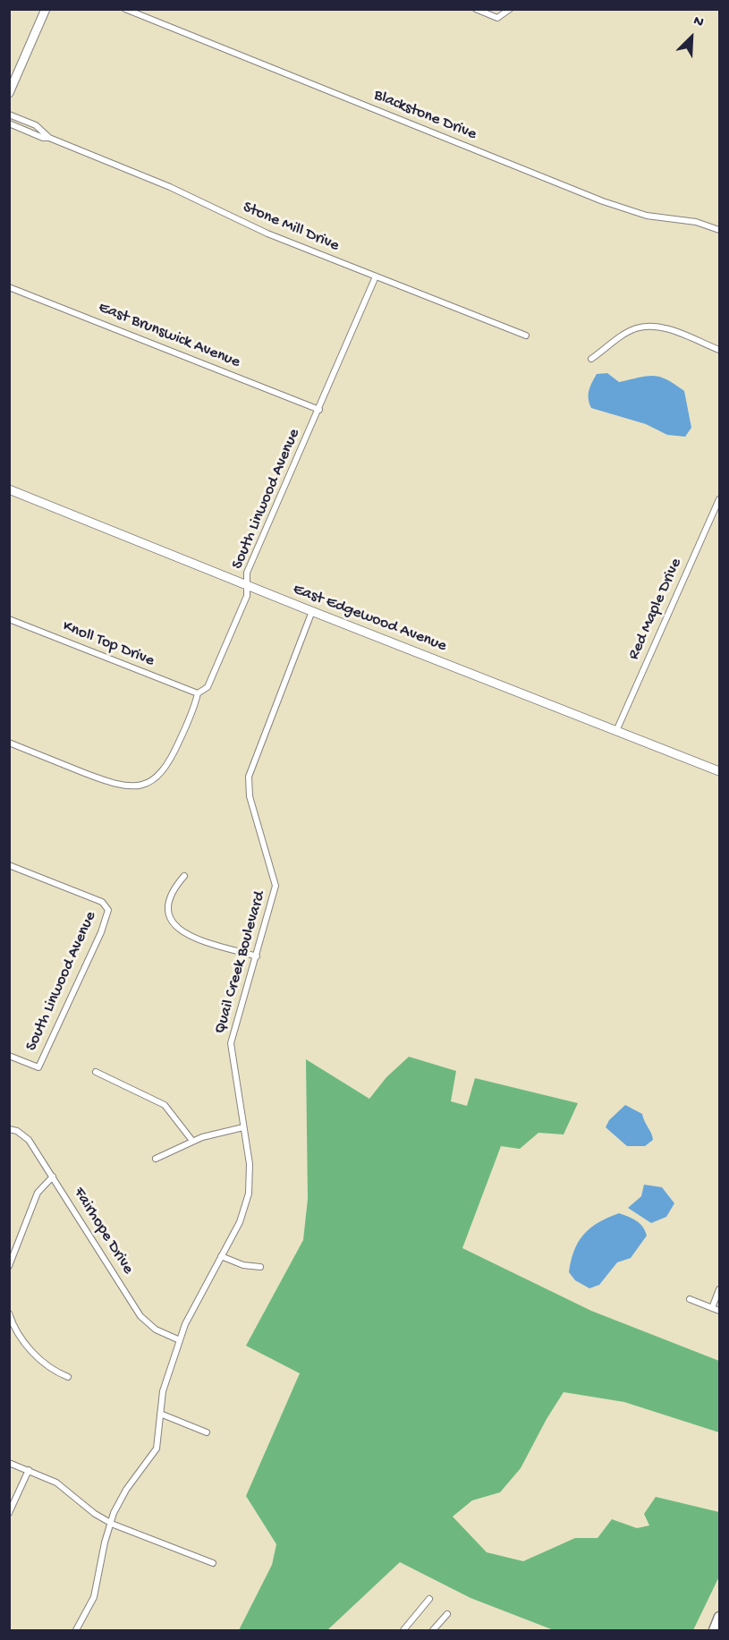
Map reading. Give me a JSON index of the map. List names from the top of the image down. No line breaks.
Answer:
{"streets":{"main road":["East Edgewood Avenue"],"street":["Blackstone Drive","Stone Mill Drive","East Brunswick Avenue","South Linwood Avenue","Red Maple Drive","Knoll Top Drive","Quail Creek Boulevard","Fairhope Drive"]},"crossings":[["Stone Mill Drive","South Linwood Avenue"],["East Brunswick Avenue","South Linwood Avenue"],["South Linwood Avenue","East Edgewood Avenue"],["South Linwood Avenue","Knoll Top Drive"],["Red Maple Drive","East Edgewood Avenue"],["East Edgewood Avenue","Quail Creek Boulevard"],["Quail Creek Boulevard","Fairhope Drive"]],"north":"top right"}
